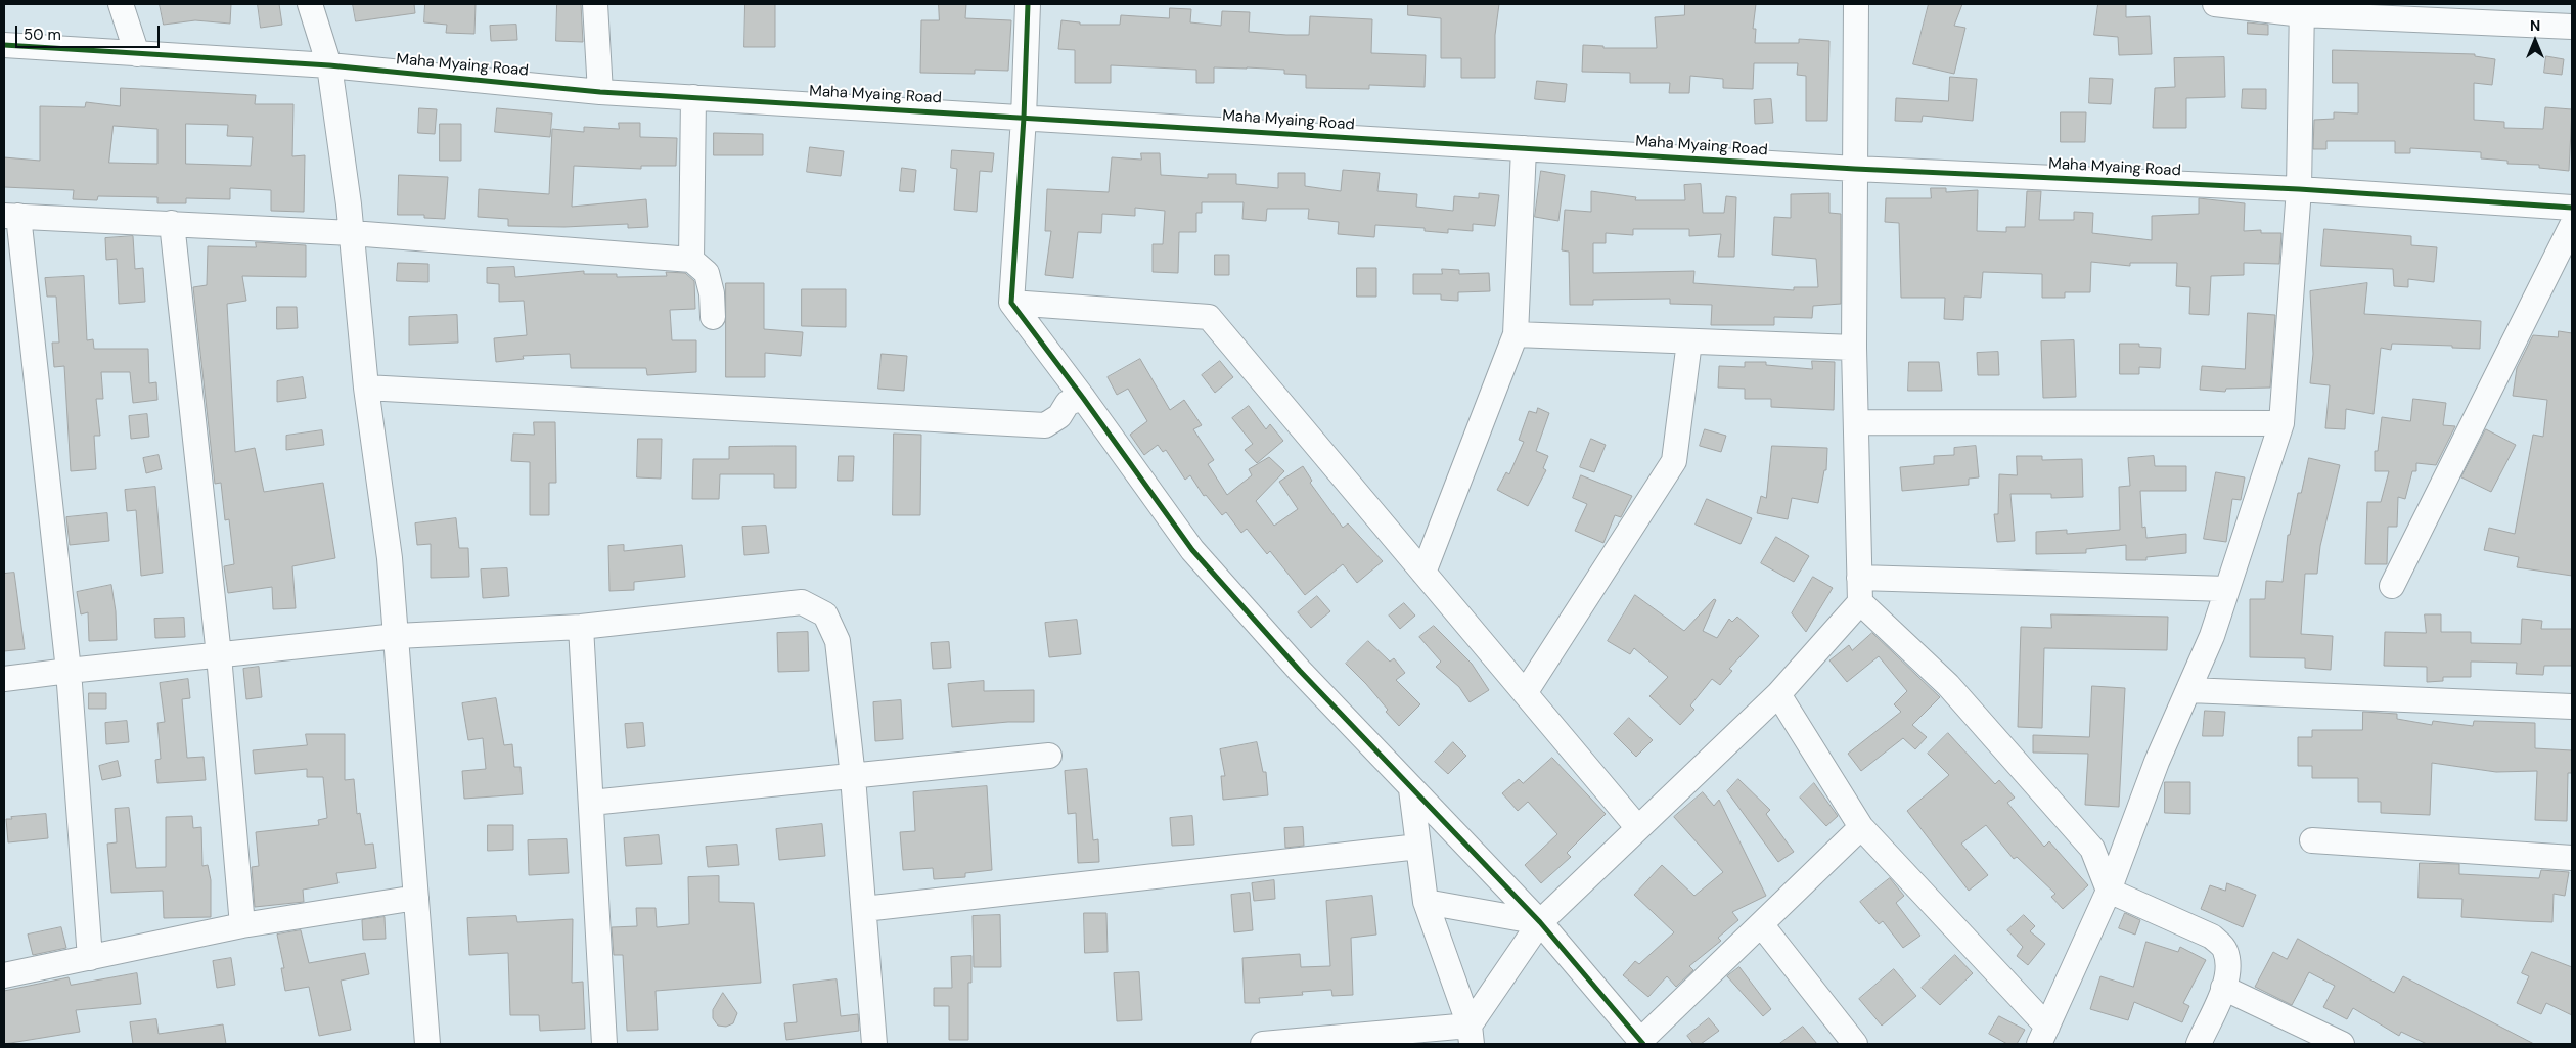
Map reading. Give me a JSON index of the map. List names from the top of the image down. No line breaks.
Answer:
{"streets":{"street":["Maha Myaing Road"]},"scale_bar":"50 m","north":"top"}
